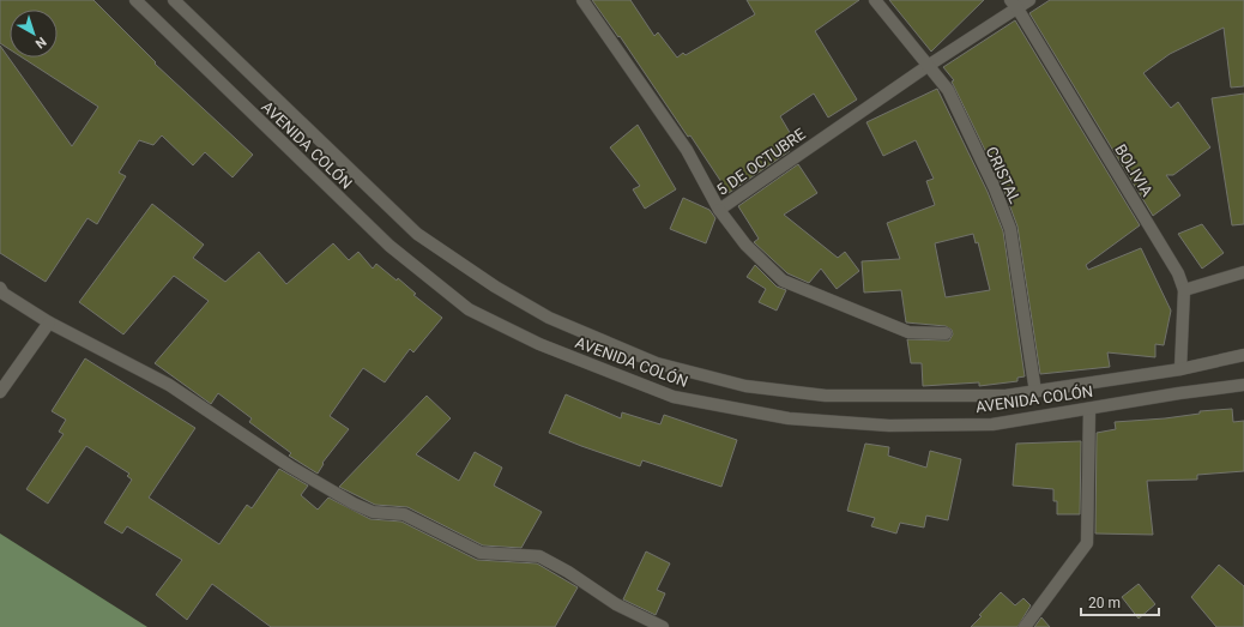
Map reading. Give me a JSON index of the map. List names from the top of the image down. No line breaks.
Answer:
{"streets":{"street":["AVENIDA COLÓN","5 DE OCTUBRE","BOLIVIA","CRISTAL"]},"crossings":[["AVENIDA COLÓN","BOLIVIA"],["AVENIDA COLÓN","CRISTAL"],["5 DE OCTUBRE","BOLIVIA"],["5 DE OCTUBRE","CRISTAL"]],"scale_bar":"20 m","north":"bottom right"}
